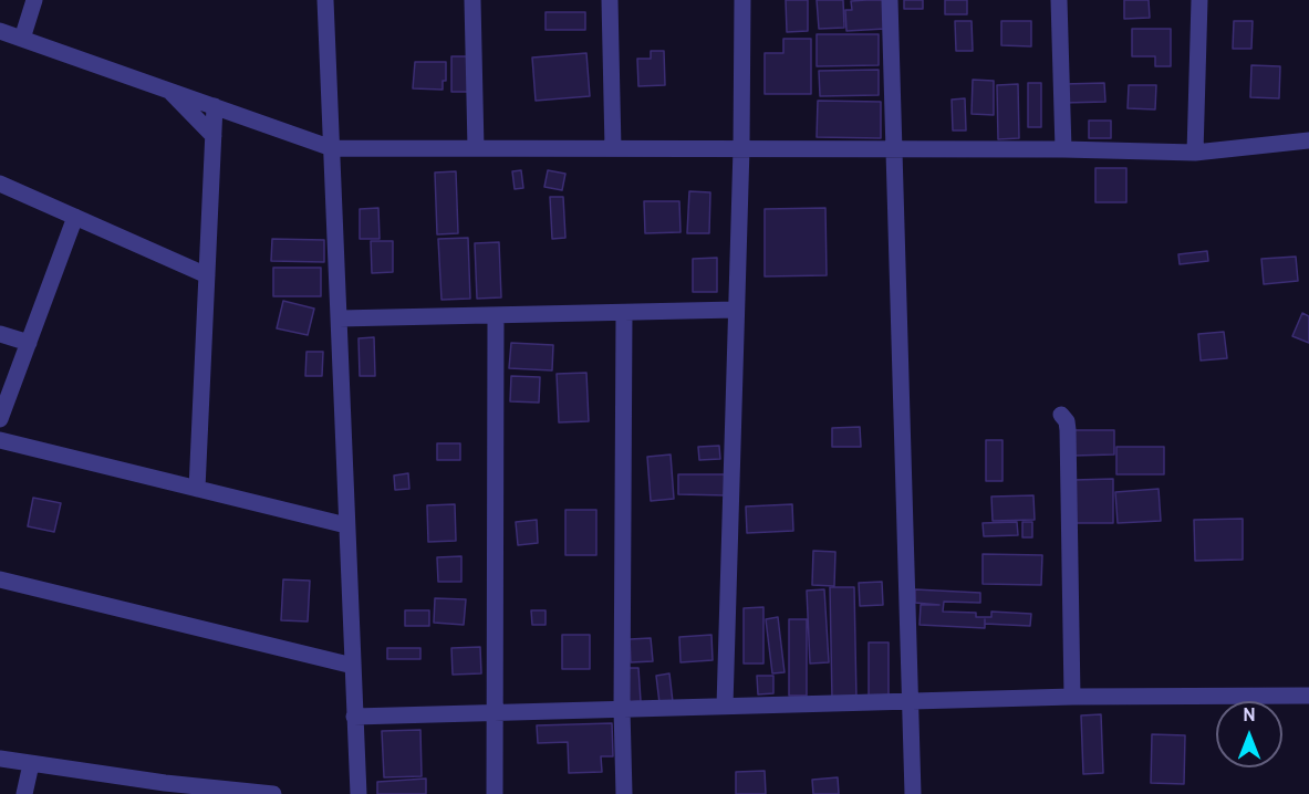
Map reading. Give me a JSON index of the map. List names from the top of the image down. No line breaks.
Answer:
{"north":"top"}
